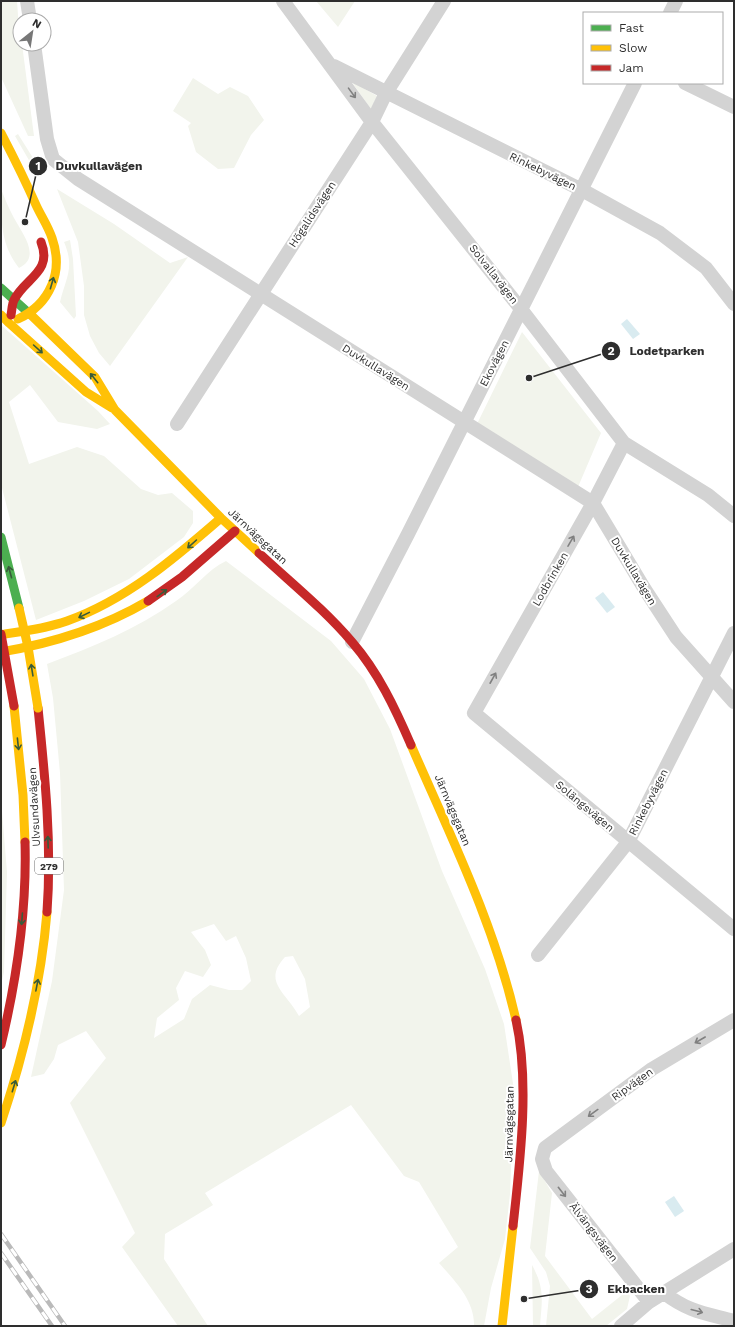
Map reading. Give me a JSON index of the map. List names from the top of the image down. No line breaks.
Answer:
{"streets":{"street":["Rinkebyvägen","Högalidsvägen","Solvallavägen","Ekovägen","Duvkullavägen","Järnvägsgatan","Lodbrinken","Solängsvägen","Ulvsundavägen","279","Ripvägen","Älvängsvägen"]},"crossings":[["Rinkebyvägen","Högalidsvägen"],["Rinkebyvägen","Solvallavägen"],["Rinkebyvägen","Ekovägen"],["Rinkebyvägen","Duvkullavägen"],["Rinkebyvägen","Solängsvägen"],["Högalidsvägen","Solvallavägen"],["Högalidsvägen","Duvkullavägen"],["Solvallavägen","Ekovägen"],["Solvallavägen","Lodbrinken"],["Ekovägen","Duvkullavägen"],["Ekovägen","Järnvägsgatan"],["Duvkullavägen","Lodbrinken"],["Lodbrinken","Solängsvägen"],["Ripvägen","Älvängsvägen"]],"one_way":["Lodbrinken","Ripvägen","Älvängsvägen"],"places":["Duvkullavägen","Lodetparken","Ekbacken"],"legend":["Fast","Slow","Jam"],"north":"top right"}
